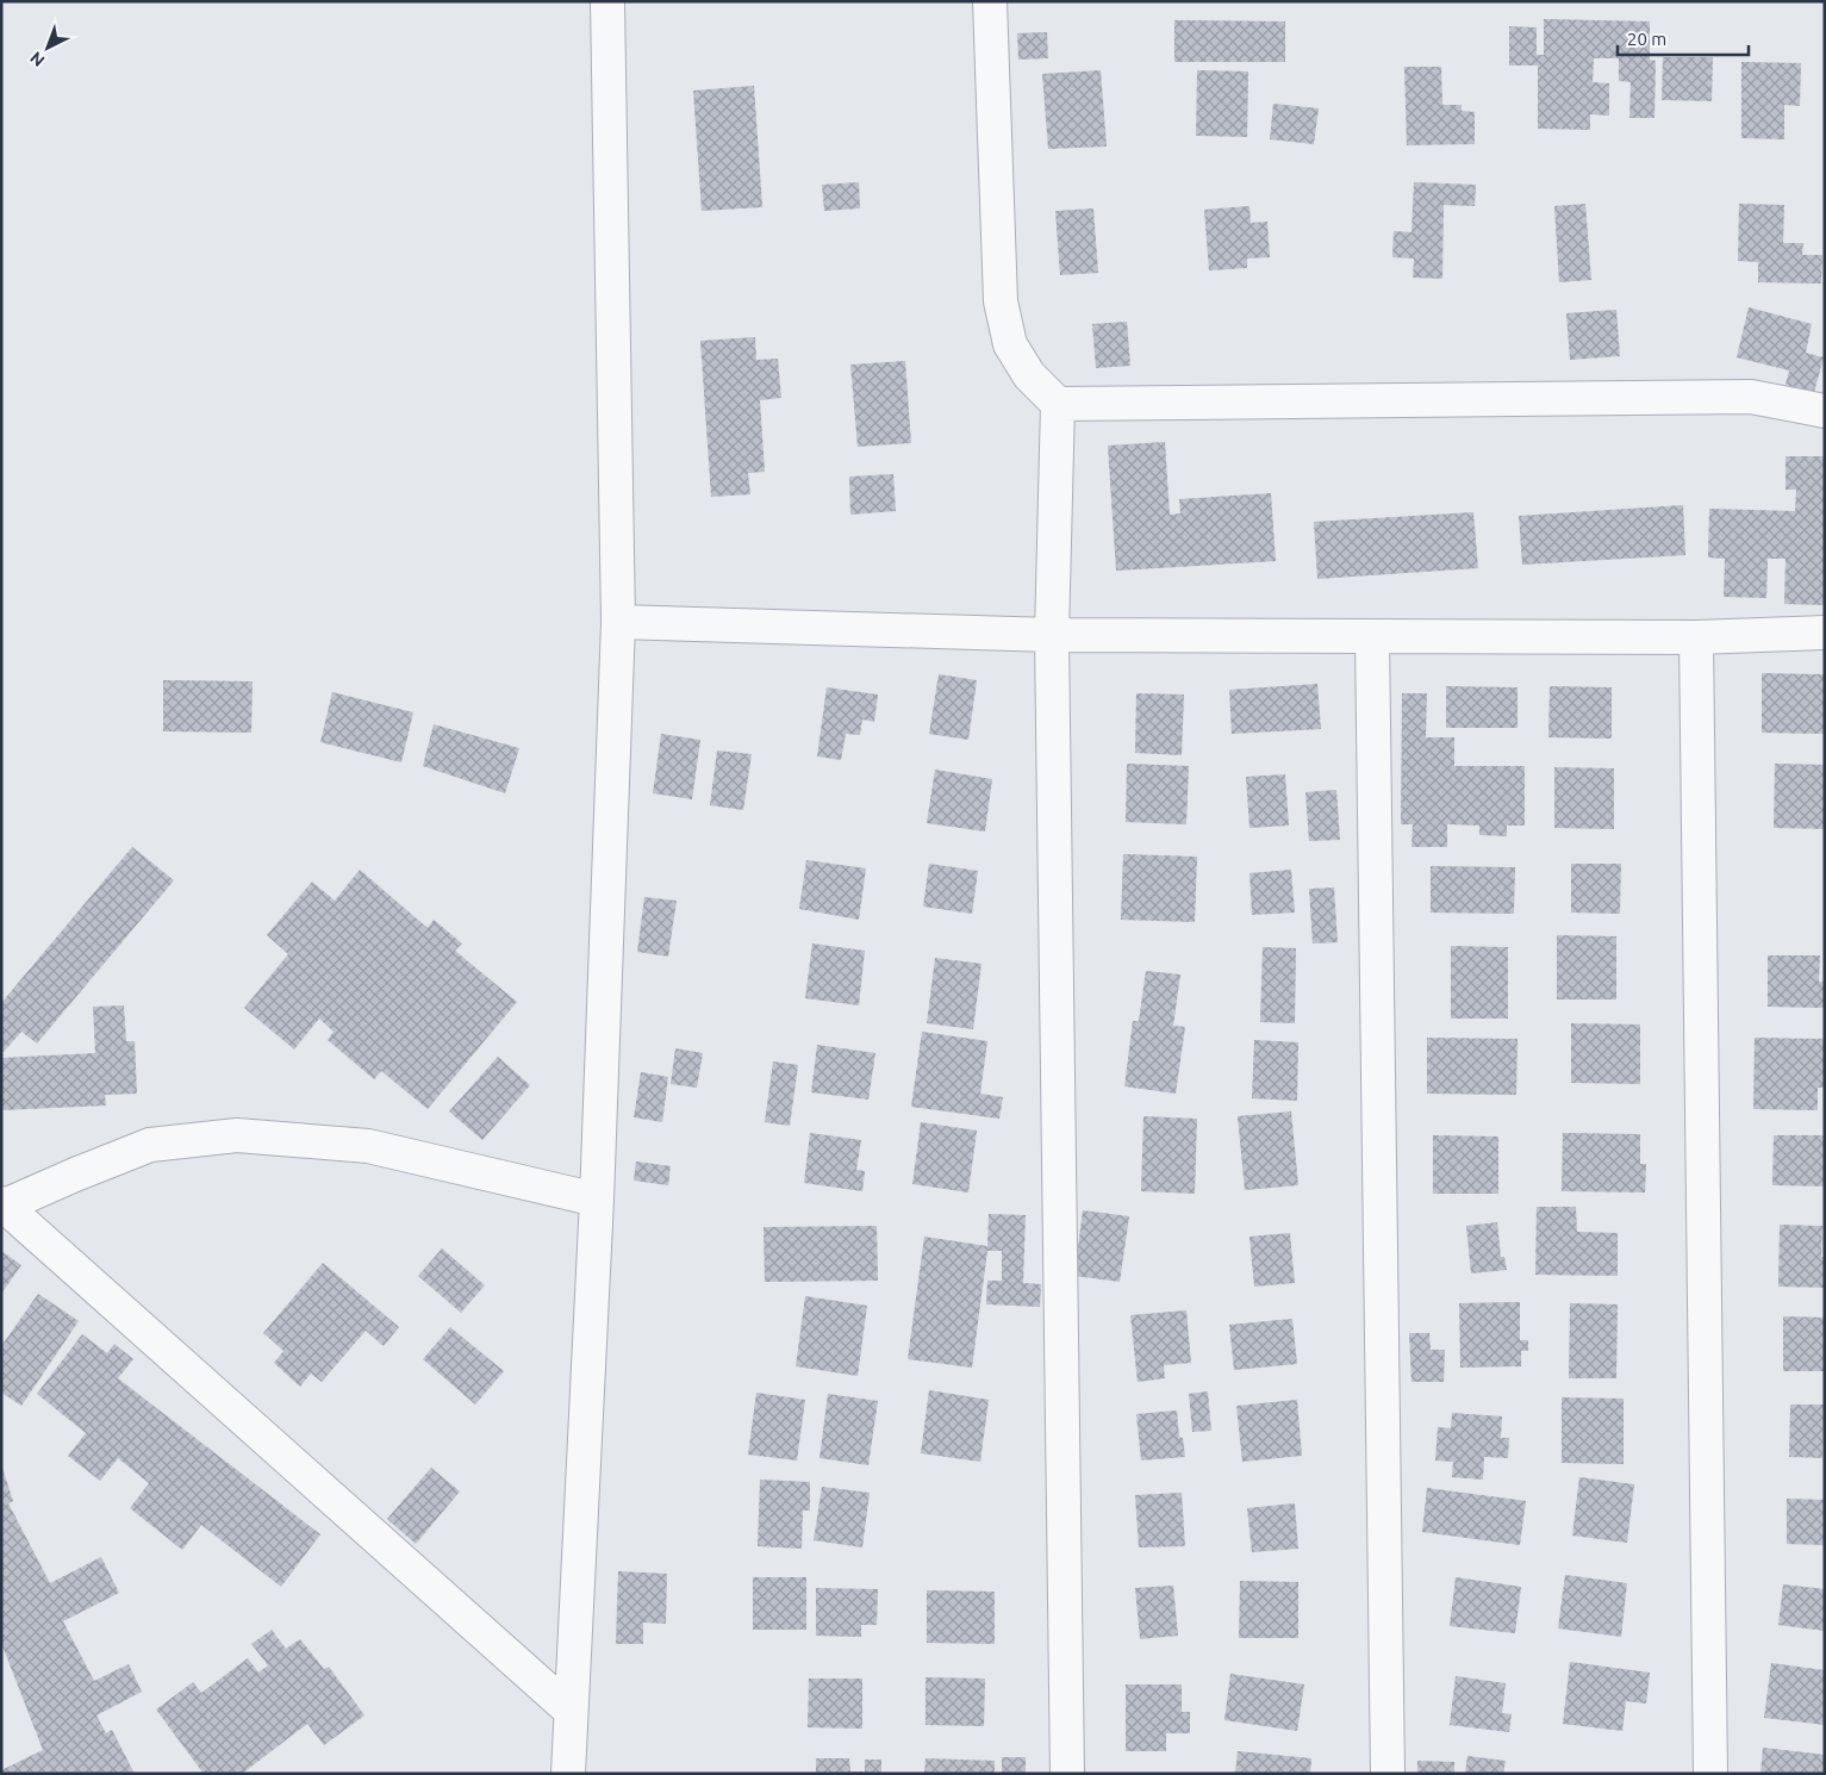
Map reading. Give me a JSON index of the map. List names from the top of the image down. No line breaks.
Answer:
{"scale_bar":"20 m","north":"bottom left"}
